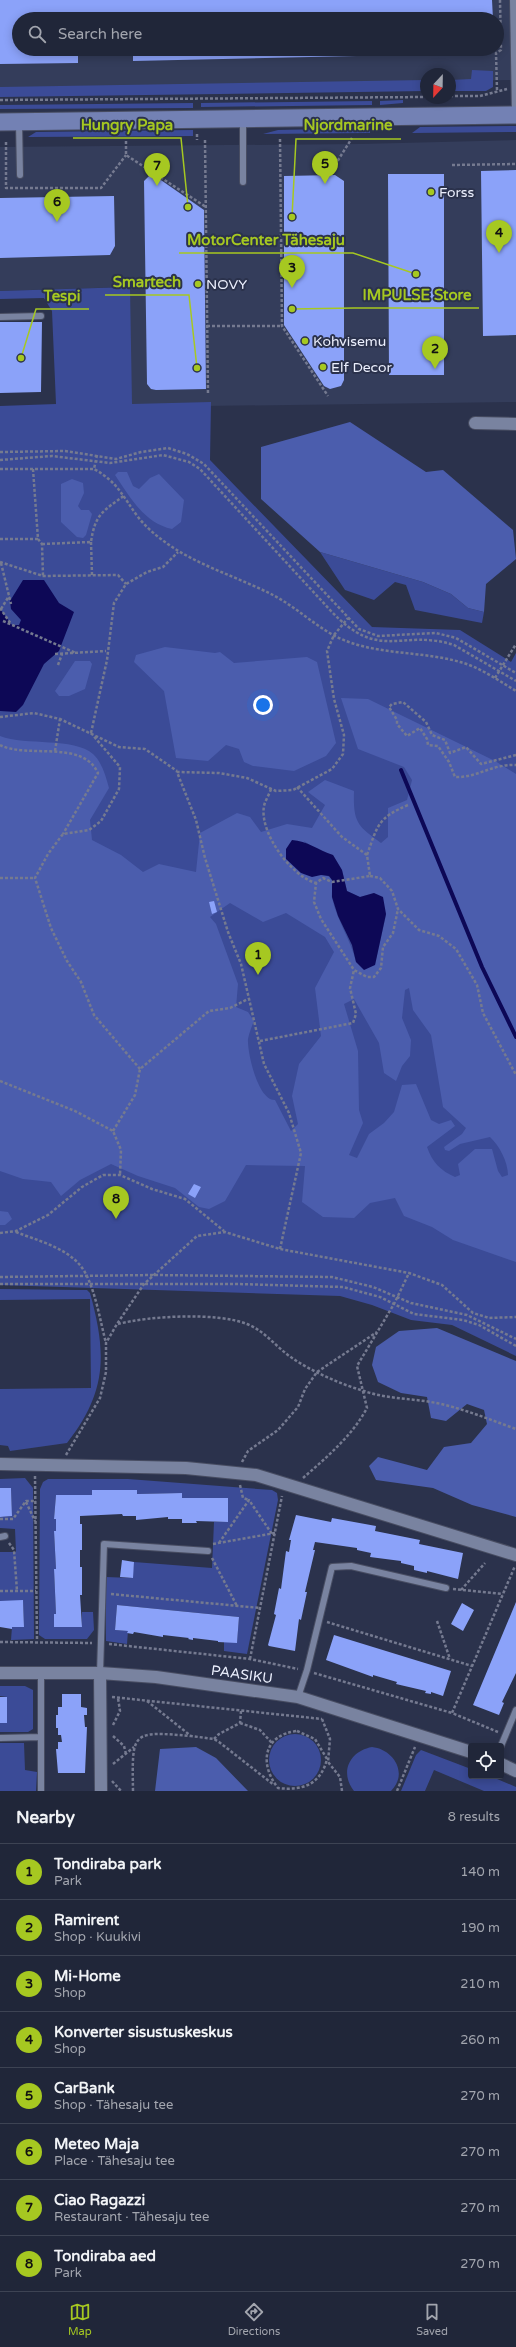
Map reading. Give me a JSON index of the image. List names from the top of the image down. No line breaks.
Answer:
{"streets":{"street":["PAASIKU"]},"places":["Forss","Hungry Papa","Njordmarine","MotorCenter Tähesaju","NOVY","IMPULSE Store","Kohvisemu","Tespi","Elf Decor","Smartech"],"north":"bottom","page":{"search":"Search here","pins":["5","7","6","4","3","2","1","8"],"heading":["Nearby","8 results"],"list":[{"mark":"1","name":"Tondiraba park","note":"Park","value":"140 m"},{"mark":"2","name":"Ramirent","note":"Shop · Kuukivi","value":"190 m"},{"mark":"3","name":"Mi-Home","note":"Shop","value":"210 m"},{"mark":"4","name":"Konverter sisustuskeskus","note":"Shop","value":"260 m"},{"mark":"5","name":"CarBank","note":"Shop · Tähesaju tee","value":"270 m"},{"mark":"6","name":"Meteo Maja","note":"Place · Tähesaju tee","value":"270 m"},{"mark":"7","name":"Ciao Ragazzi","note":"Restaurant · Tähesaju tee","value":"270 m"},{"mark":"8","name":"Tondiraba aed","note":"Park","value":"270 m"}],"nav":["Map","Directions","Saved"]}}
